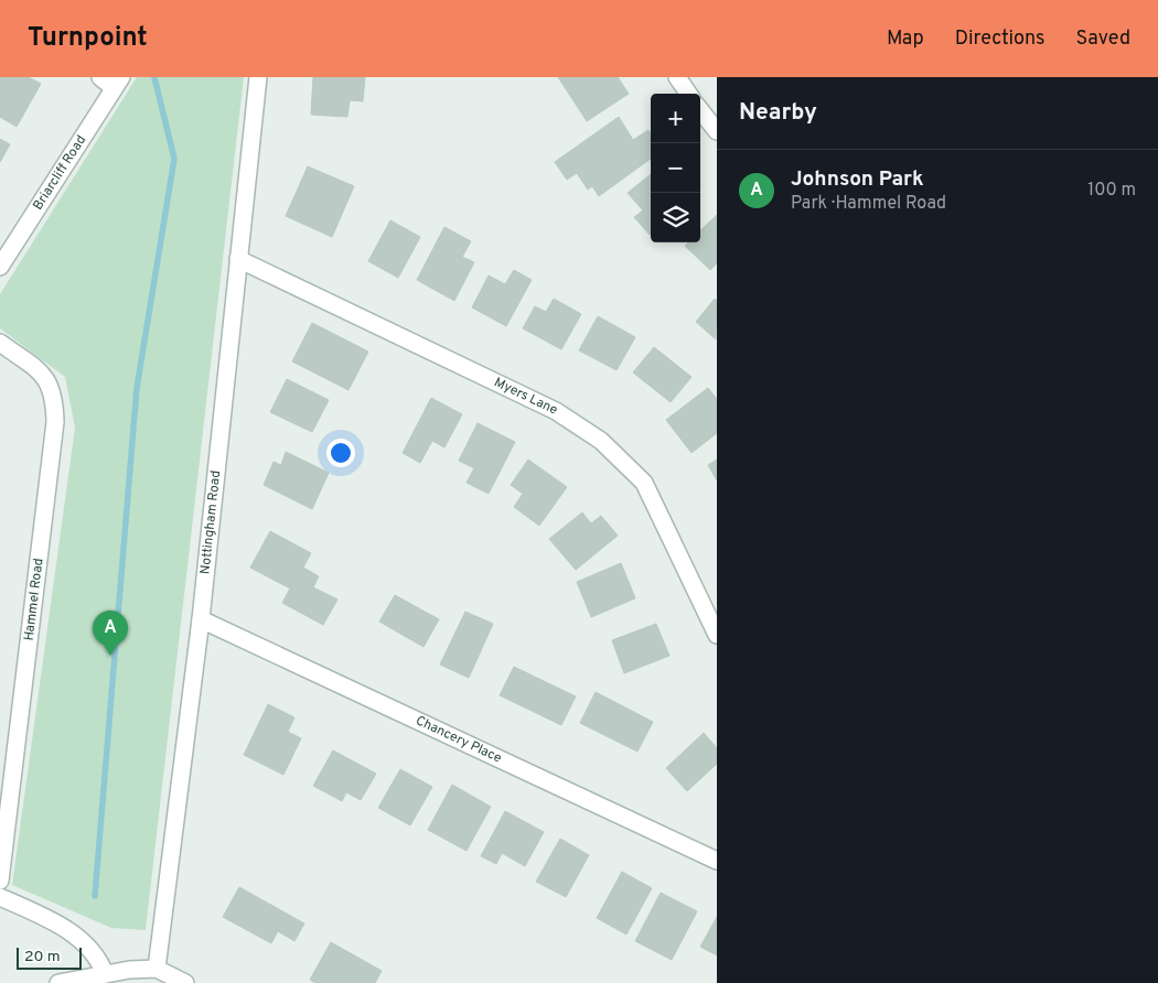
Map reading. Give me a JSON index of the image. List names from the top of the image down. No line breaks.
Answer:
{"streets":{"street":["Briarcliff Road","Myers Lane","Nottingham Road","Hammel Road","Chancery Place"]},"crossings":[["Myers Lane","Nottingham Road"],["Nottingham Road","Chancery Place"]],"scale_bar":"20 m","page":{"header":"Turnpoint","nav":["Map","Directions","Saved"],"heading":"Nearby","map_buttons":["+","−"],"list":[{"mark":"A","name":"Johnson Park","note":"Park · Hammel Road","value":"100 m"}],"pins":"A","scale":"20 m"}}
